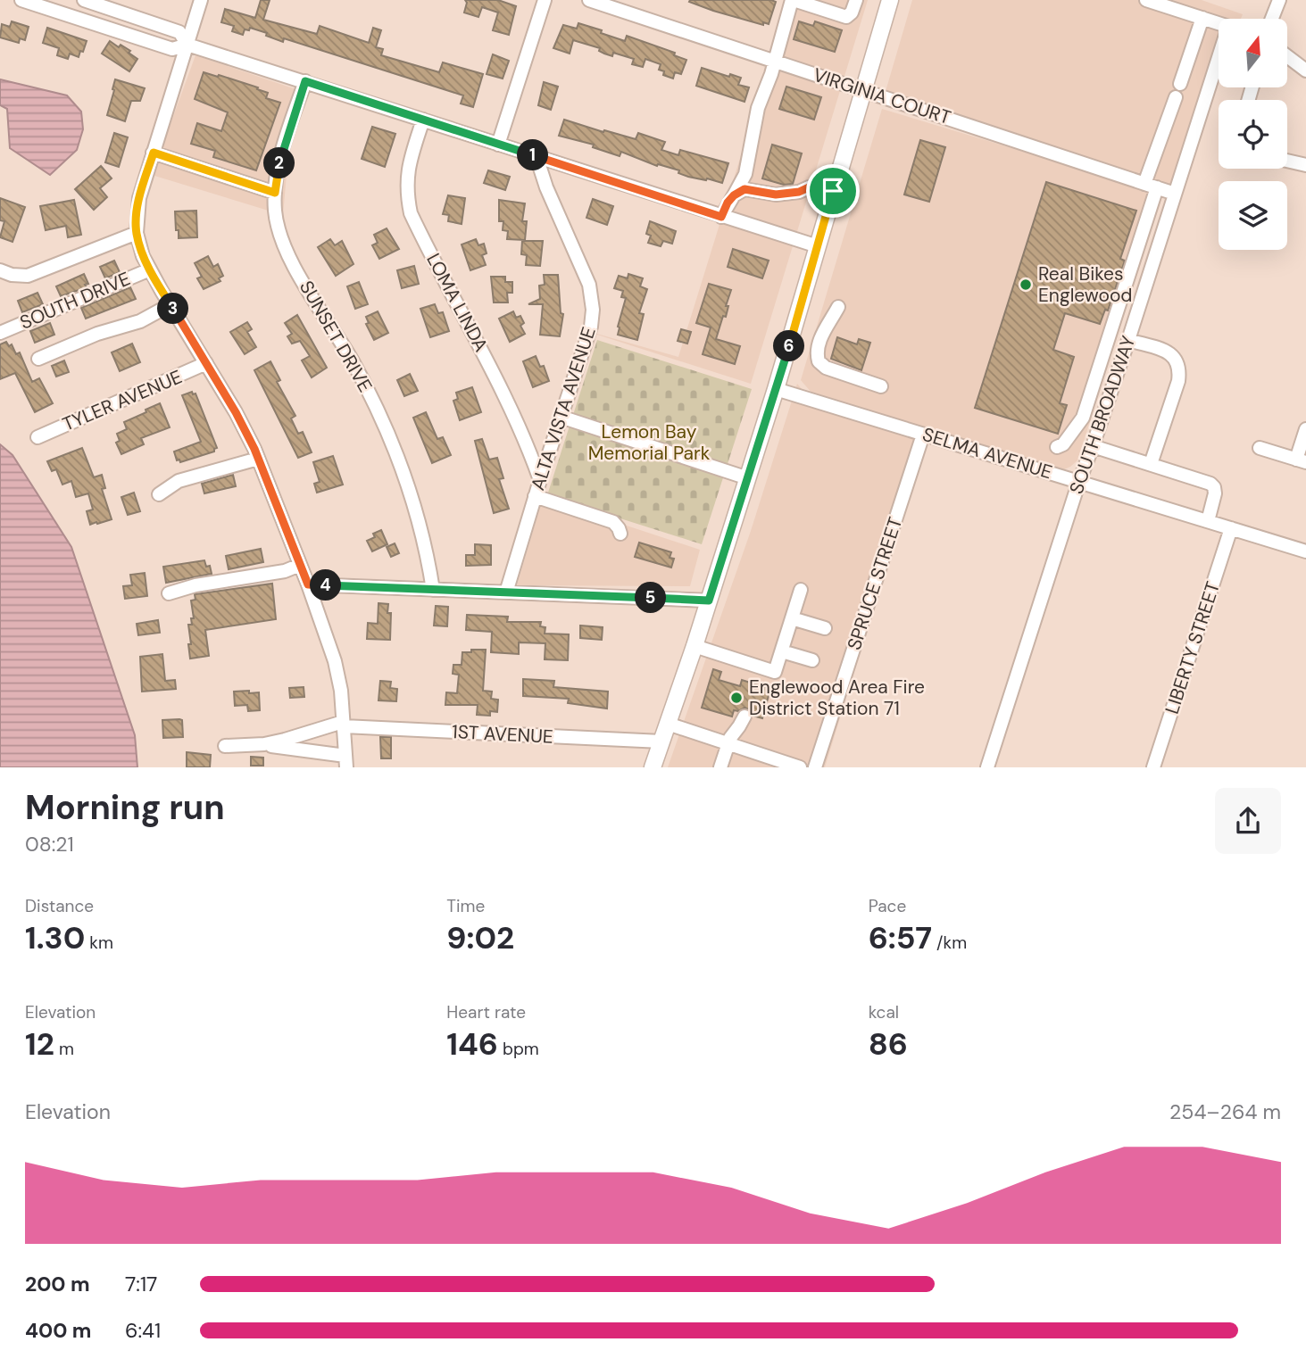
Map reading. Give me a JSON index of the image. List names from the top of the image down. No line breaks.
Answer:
{"streets":{"street":["VIRGINIA COURT","SOUTH DRIVE","LOMA LINDA","SUNSET DRIVE","TYLER AVENUE","ALTA VISTA AVENUE","SOUTH BROADWAY","SELMA AVENUE","SPRUCE STREET","LIBERTY STREET","1ST AVENUE"]},"crossings":[["VIRGINIA COURT","SOUTH BROADWAY"],["LOMA LINDA","ALTA VISTA AVENUE"],["SOUTH BROADWAY","SELMA AVENUE"],["SELMA AVENUE","SPRUCE STREET"],["SELMA AVENUE","LIBERTY STREET"]],"parks":["Lemon Bay Memorial Park"],"places":["Real Bikes Englewood","Englewood Area Fire District Station 71"],"north":"top","page":{"pins":["1","2","3","6","4","5"],"heading":["Morning run","08:21"],"stats":[["Distance","1.30 km"],["Time","9:02"],["Pace","6:57 /km"],["Elevation","12 m"],["Heart rate","146 bpm"],["kcal","86"]],"chart":["Elevation","254–264 m"],"list":[{"name":"200 m","note":"7:17"},{"name":"400 m","note":"6:41"}]}}
